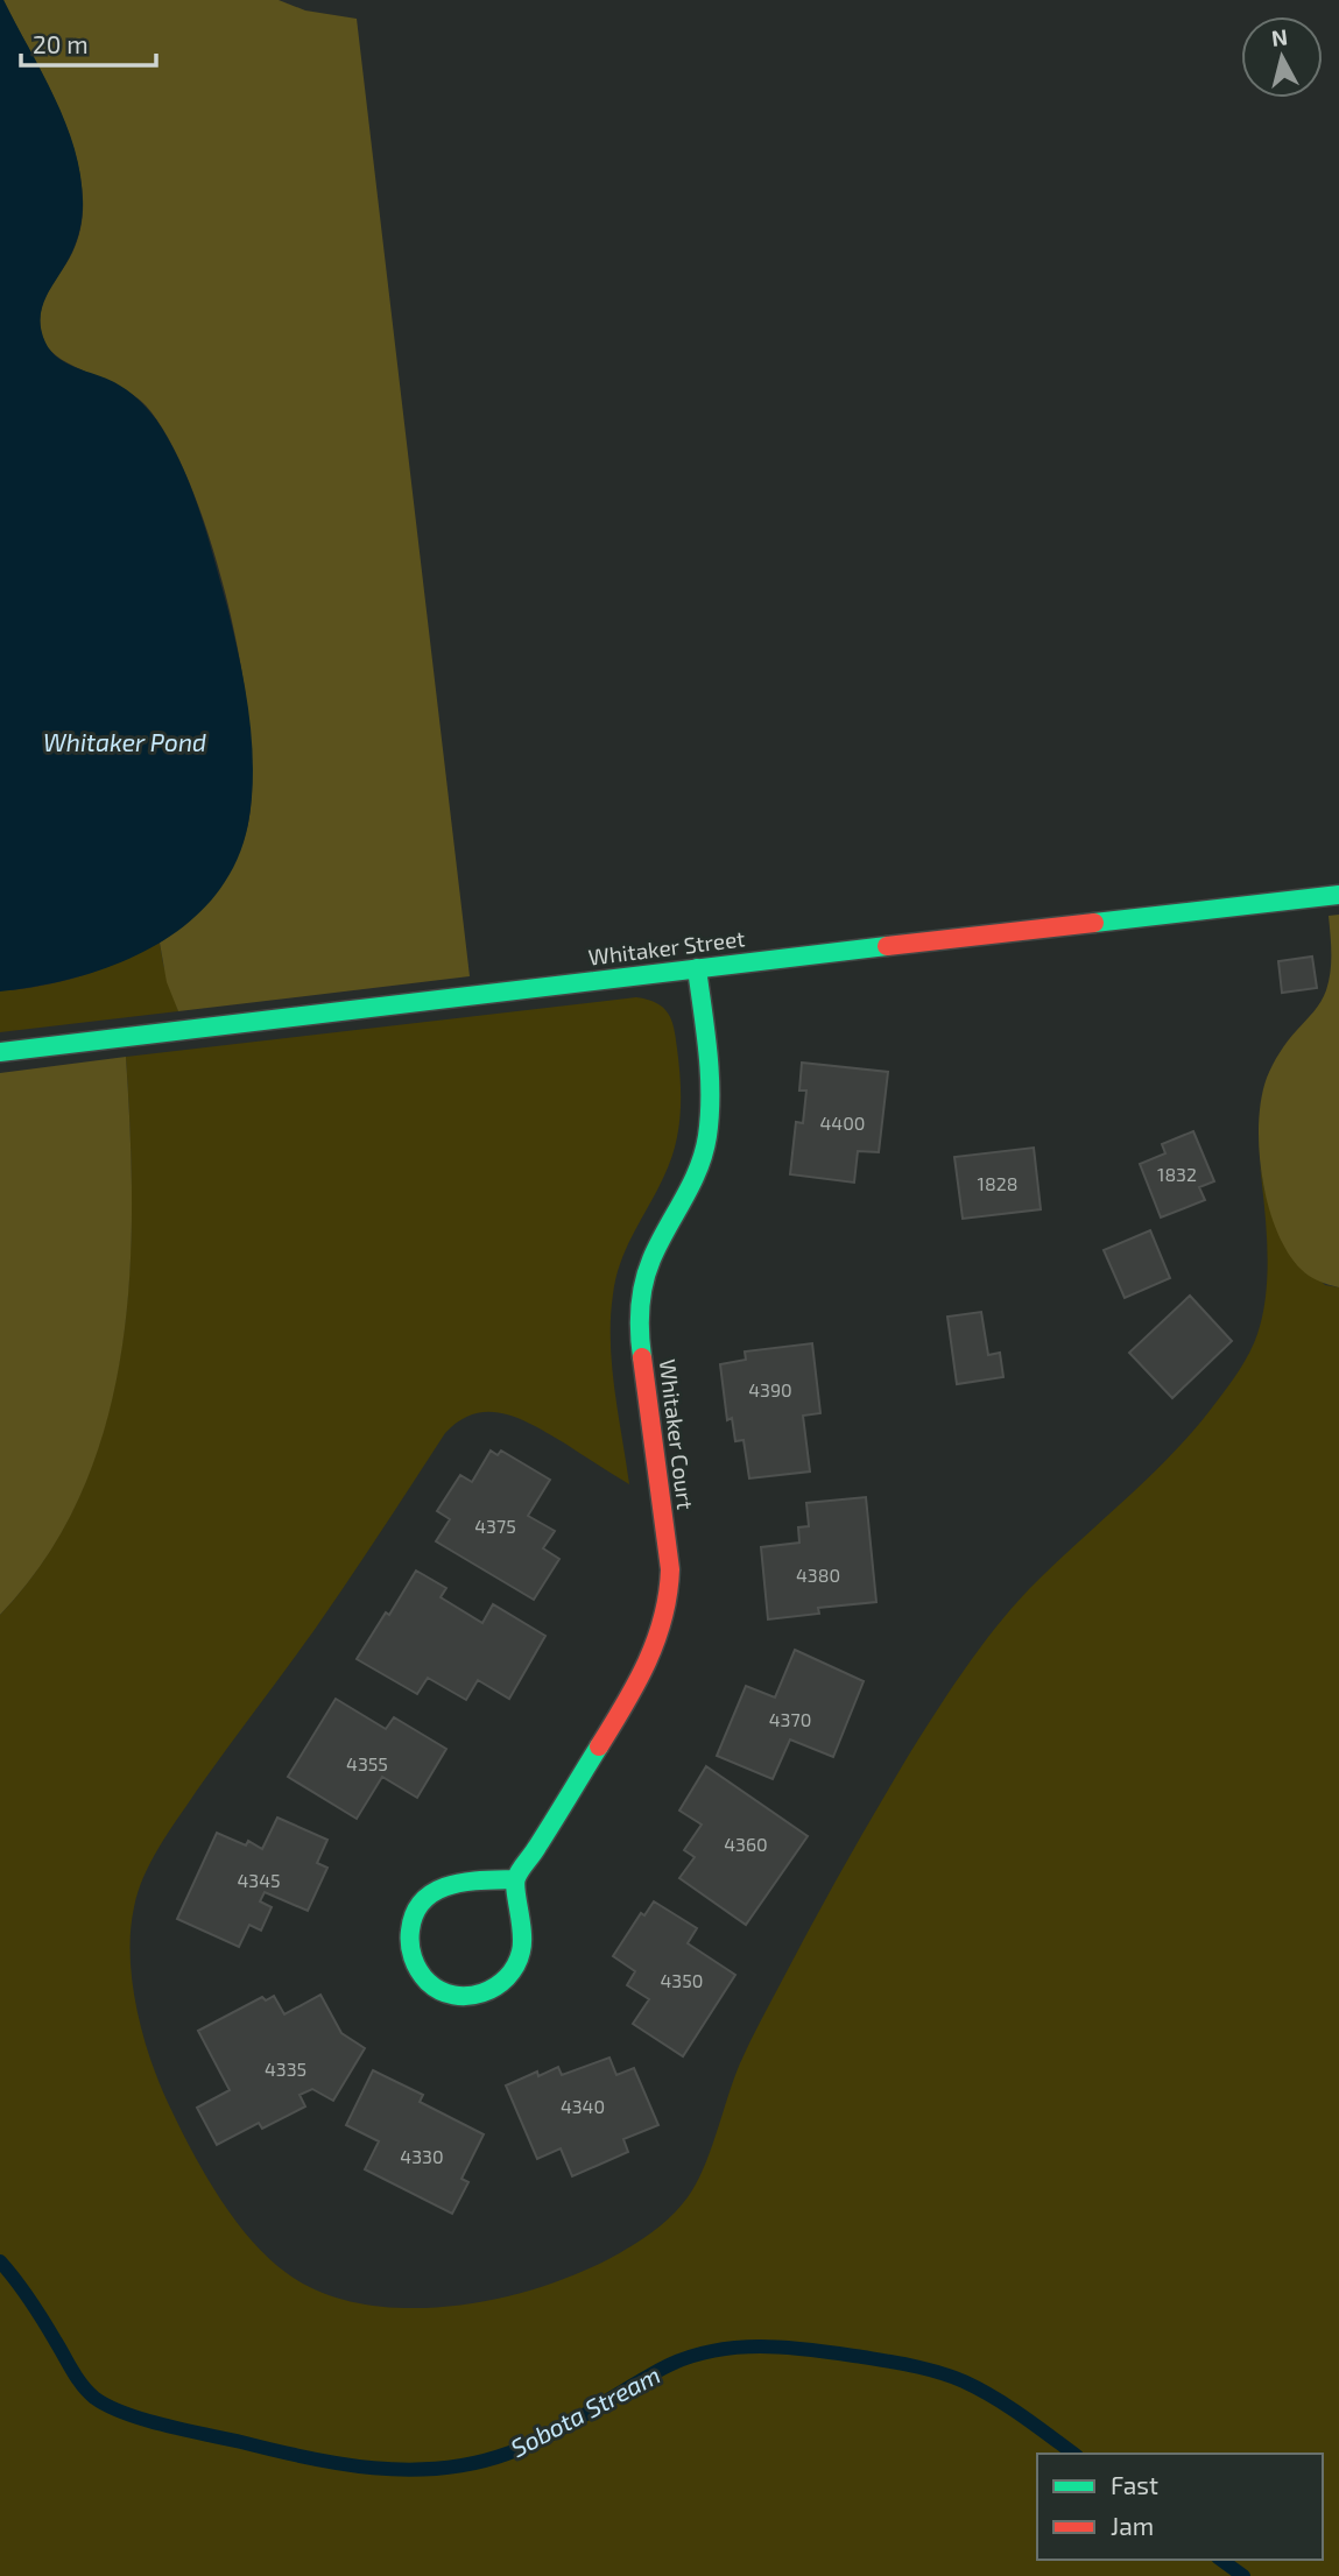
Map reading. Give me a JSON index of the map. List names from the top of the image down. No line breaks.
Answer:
{"streets":{"street":["Whitaker Street","Whitaker Court"]},"crossings":[["Whitaker Street","Whitaker Court"]],"water":["Whitaker Pond","Sobota Stream"],"house_numbers":["4400","1832","1828","4390","4375","4380","4370","4355","4360","4345","4350","4335","4340","4330"],"legend":["Fast","Jam"],"scale_bar":"20 m","north":"top"}
